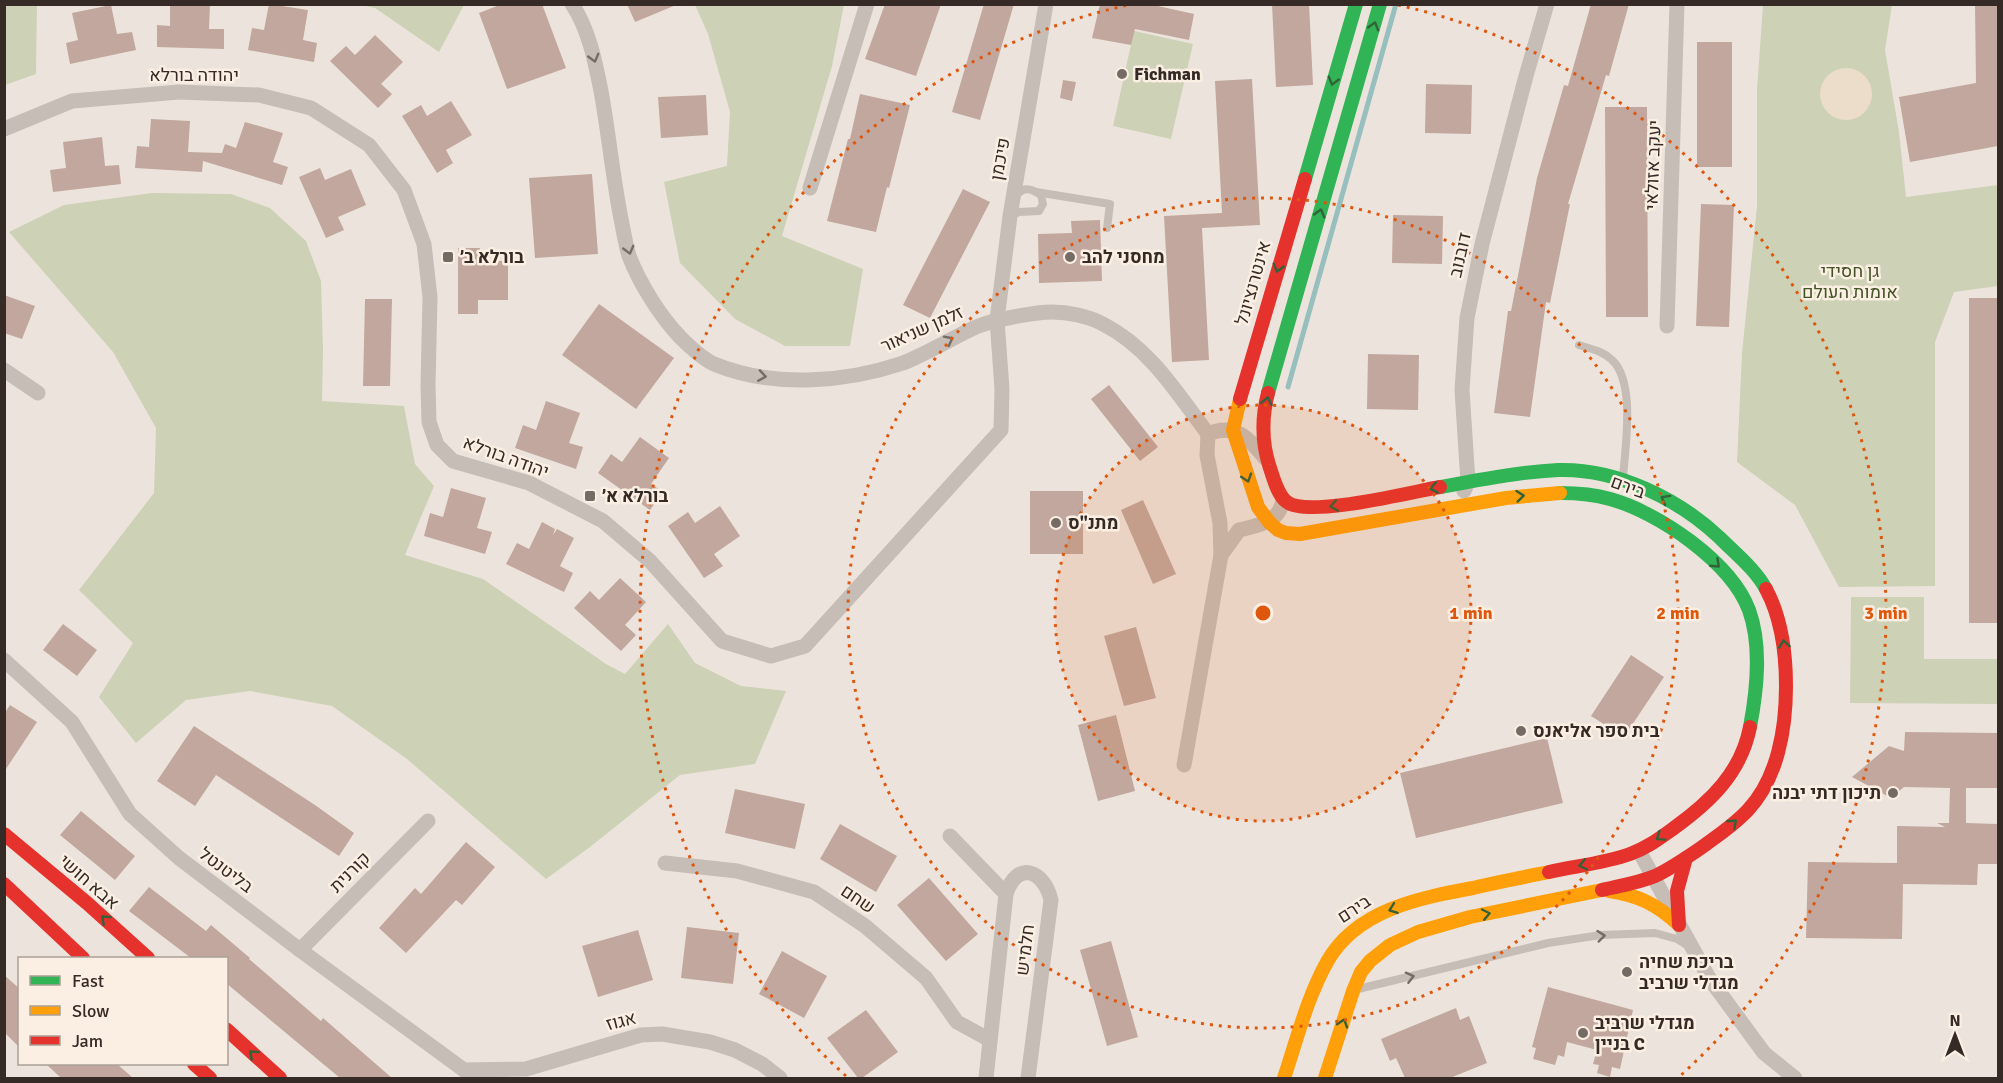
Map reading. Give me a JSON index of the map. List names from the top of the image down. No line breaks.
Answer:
{"streets":{"street":["יהודה בורלא","פיכמן","יעקב אזולאי","דובנוב","אינטרנציונל","זלמן שניאור","בירם","בליטנטל","קורנית","אבא חושי","שחם","חלמיש","אגוז"]},"crossings":[["יהודה בורלא","פיכמן"],["יהודה בורלא","זלמן שניאור"],["פיכמן","זלמן שניאור"],["דובנוב","בירם"],["בליטנטל","קורנית"],["בליטנטל","אגוז"],["שחם","חלמיש"]],"parks":["גן חסידי אומות העולם"],"places":{"other":["Fichman","מחסני להב","מתנ\"ס","בית ספר אליאנס","תיכון דתי יבנה","בריכת שחיה מגדלי שרביב","מגדלי שרביב בניין C"],"transit":["בורלא ב׳","בורלא א׳"]},"legend":["Fast","Slow","Jam"],"north":"top","rings":["1 min","2 min","3 min"]}
